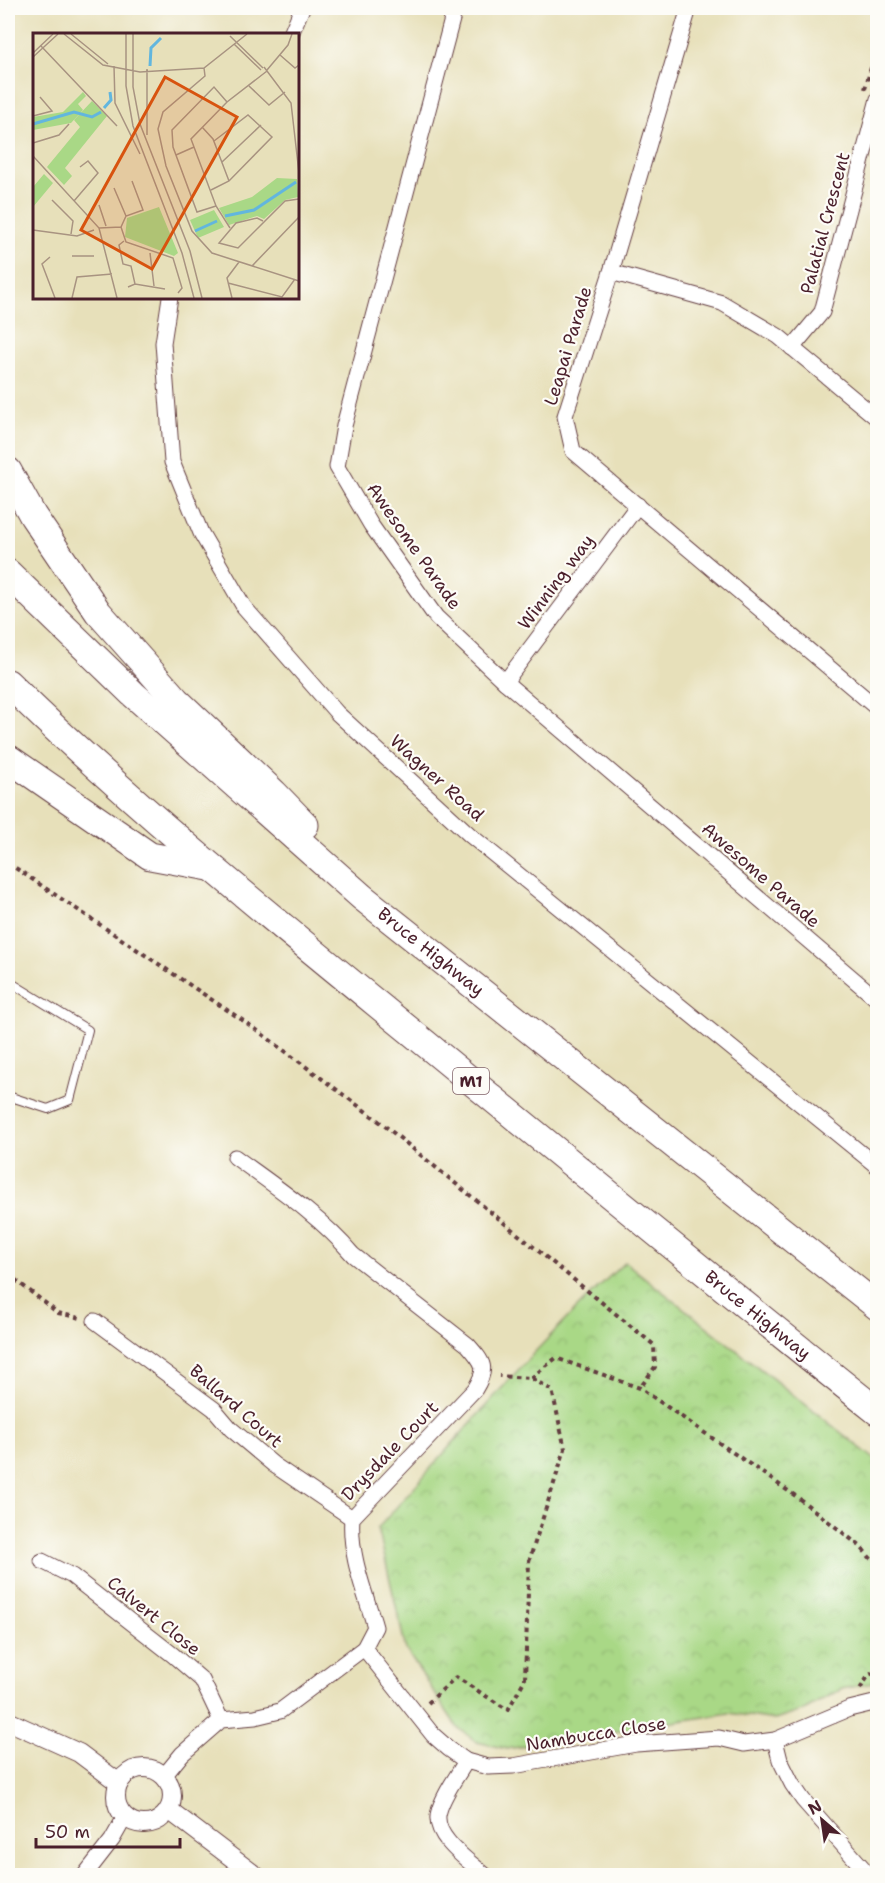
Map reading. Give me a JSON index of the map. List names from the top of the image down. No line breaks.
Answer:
{"streets":{"highway":["Bruce Highway","M1"],"street":["Palatial Crescent","Leapai Parade","Awesome Parade","Winning way","Wagner Road","Ballard Court","Drysdale Court","Calvert Close","Nambucca Close"]},"crossings":[["Leapai Parade","Winning way"],["Awesome Parade","Winning way"],["Ballard Court","Drysdale Court"],["Drysdale Court","Nambucca Close"]],"scale_bar":"50 m","north":"top left"}
